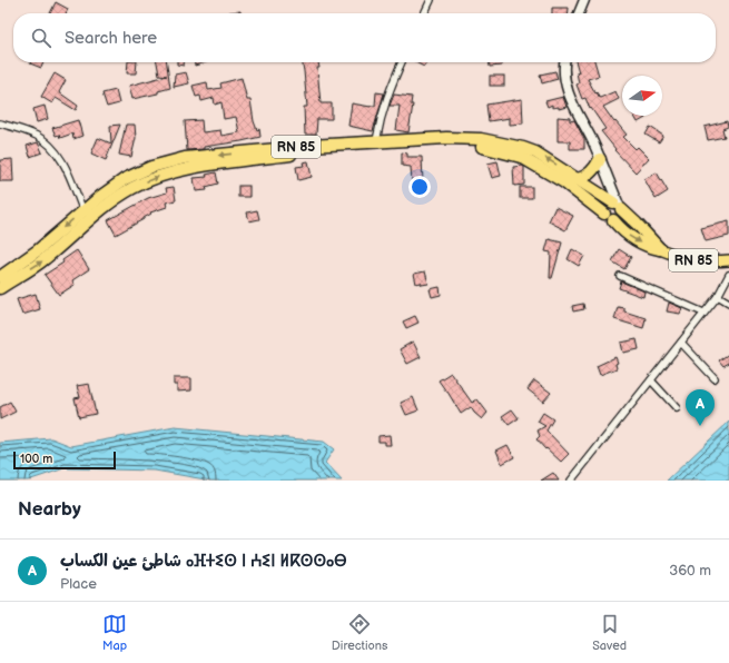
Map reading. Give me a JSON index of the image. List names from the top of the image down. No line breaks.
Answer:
{"streets":{"highway":["RN 85"]},"scale_bar":"100 m","north":"right","page":{"search":"Search here","pins":"A","scale":"100 m","heading":"Nearby","list":[{"mark":"A","name":"شاطئ عين الكساب ⴰⴼⵜⵉⵙ ⵏ ⵄⵉⵏ ⵍⴽⵙⵙⴰⴱ","note":"Place","value":"360 m"}],"nav":["Map","Directions","Saved"]}}
